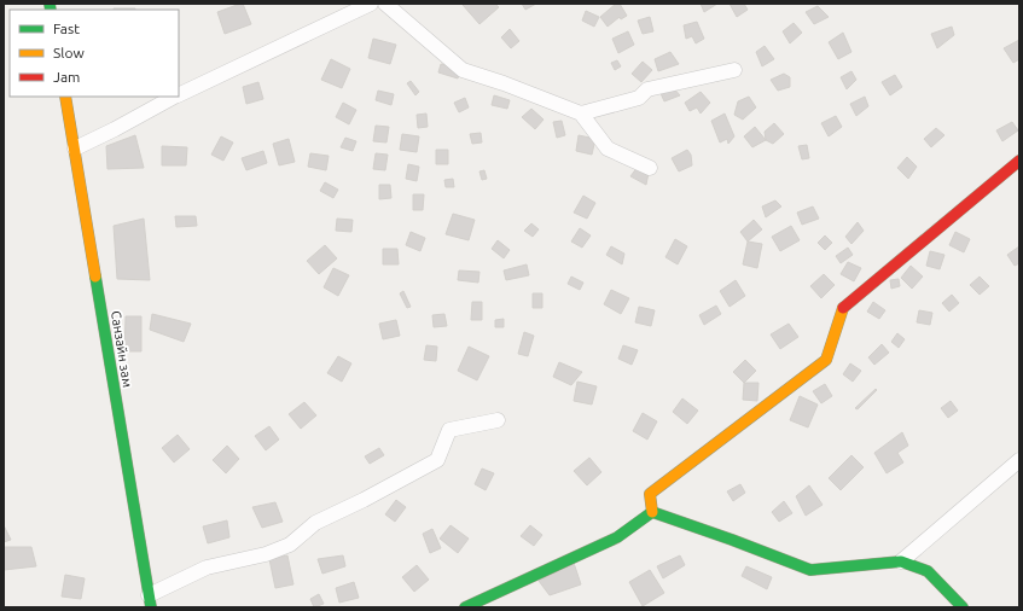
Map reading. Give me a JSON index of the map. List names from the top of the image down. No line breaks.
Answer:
{"streets":{"street":["Санзайн зам"]},"legend":["Fast","Slow","Jam"]}
